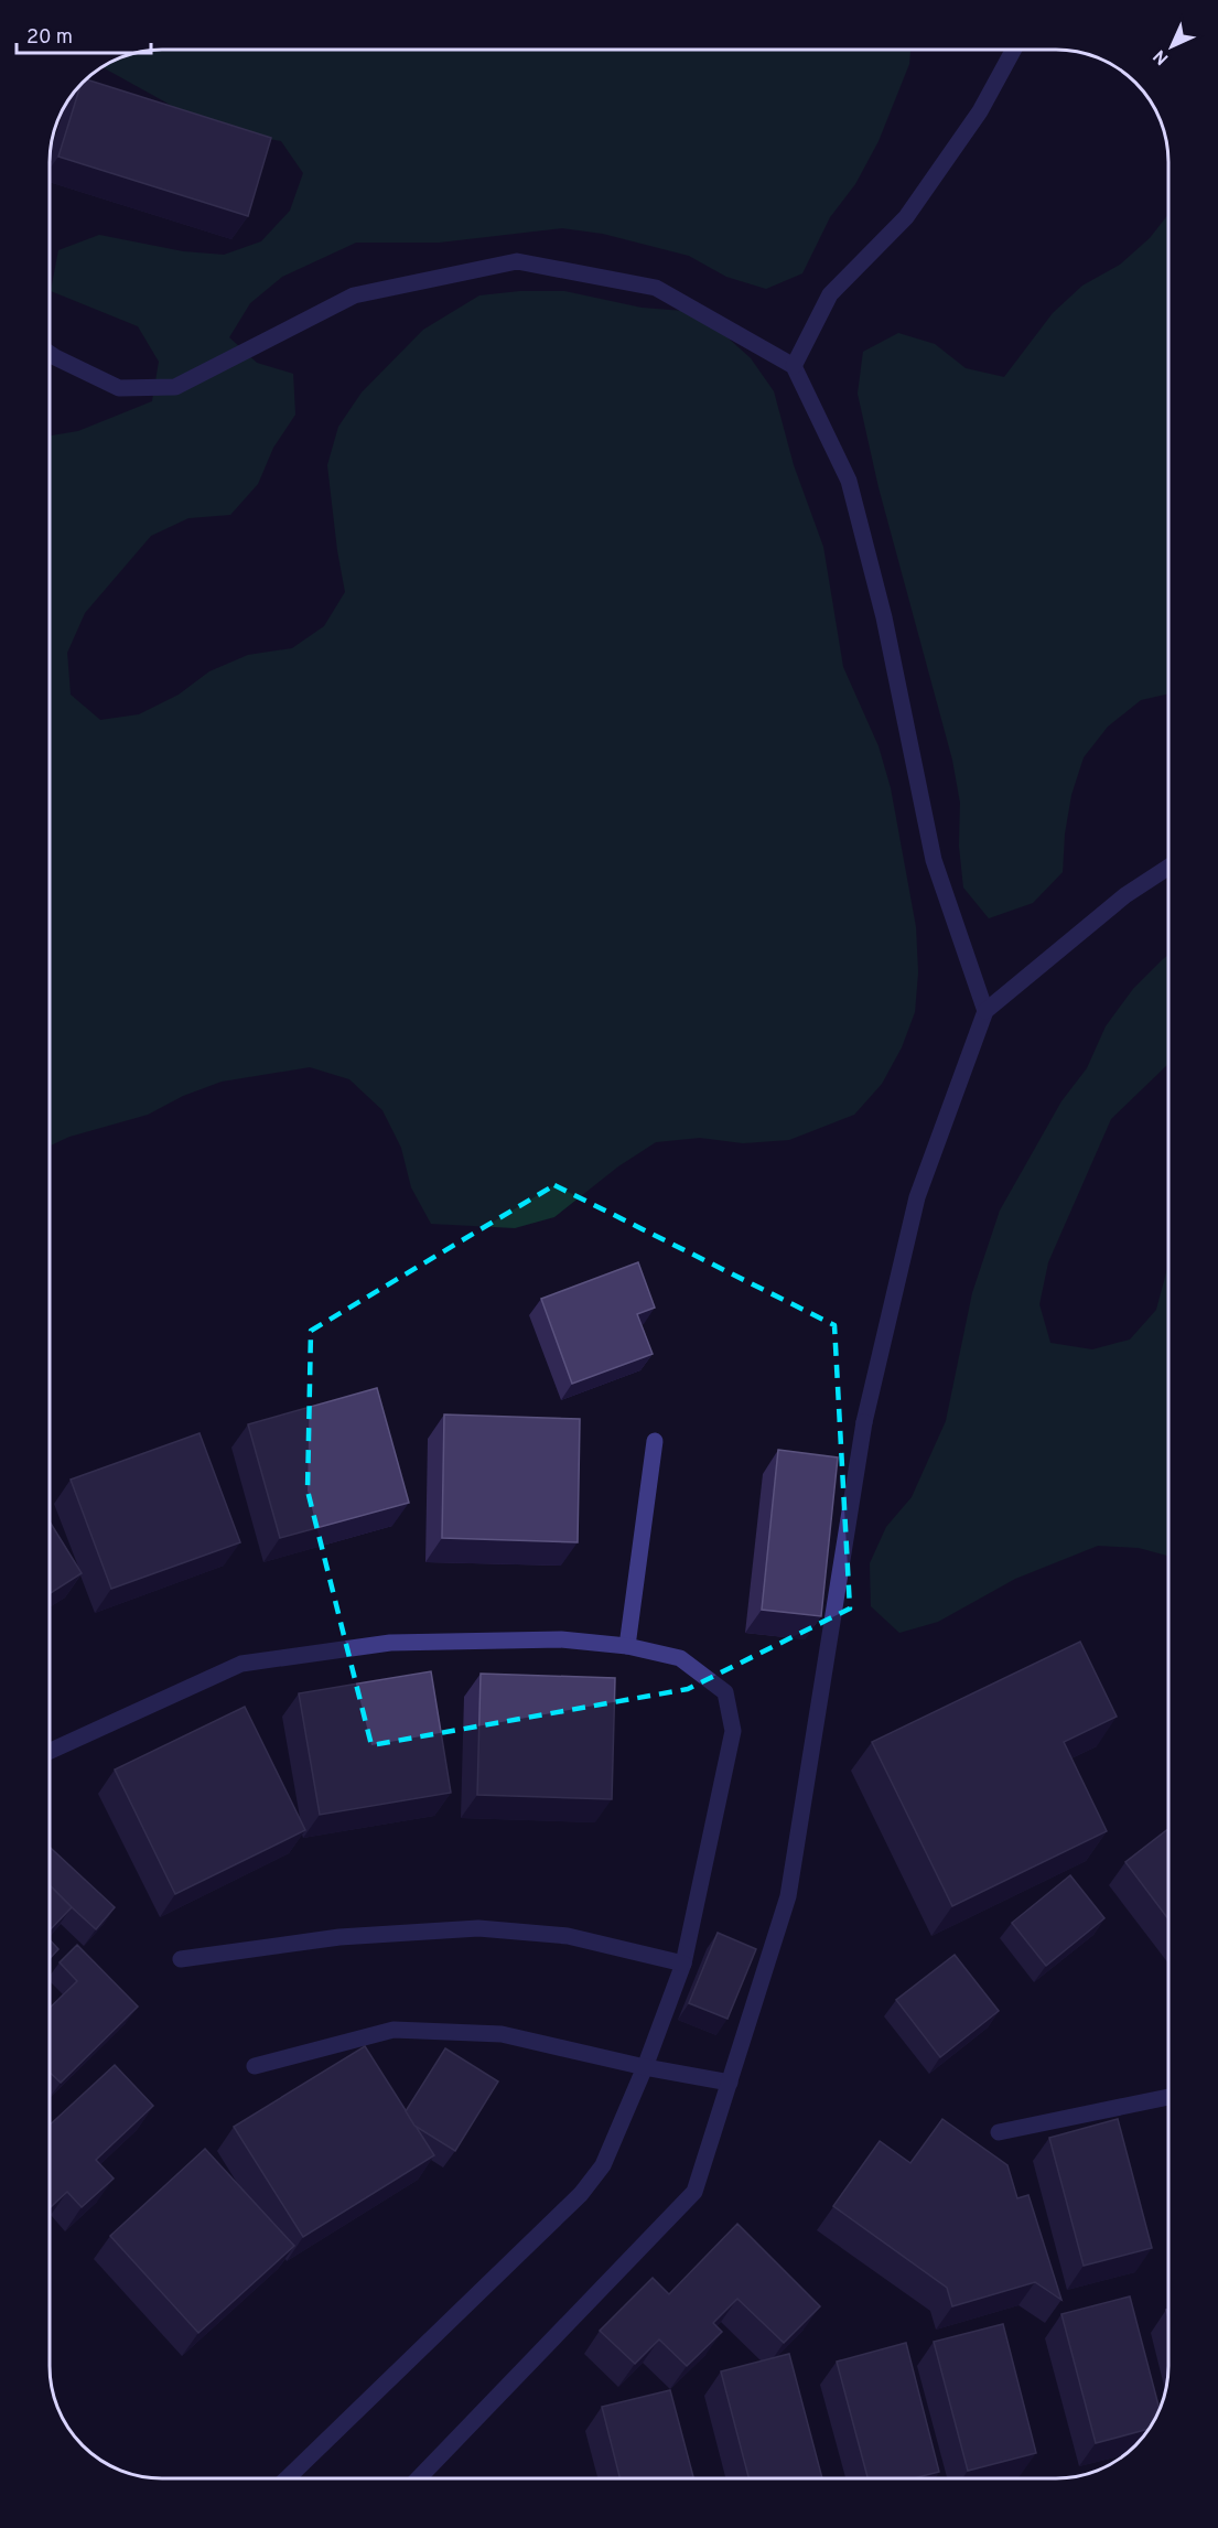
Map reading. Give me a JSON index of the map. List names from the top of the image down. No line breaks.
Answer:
{"scale_bar":"20 m","north":"bottom left"}
